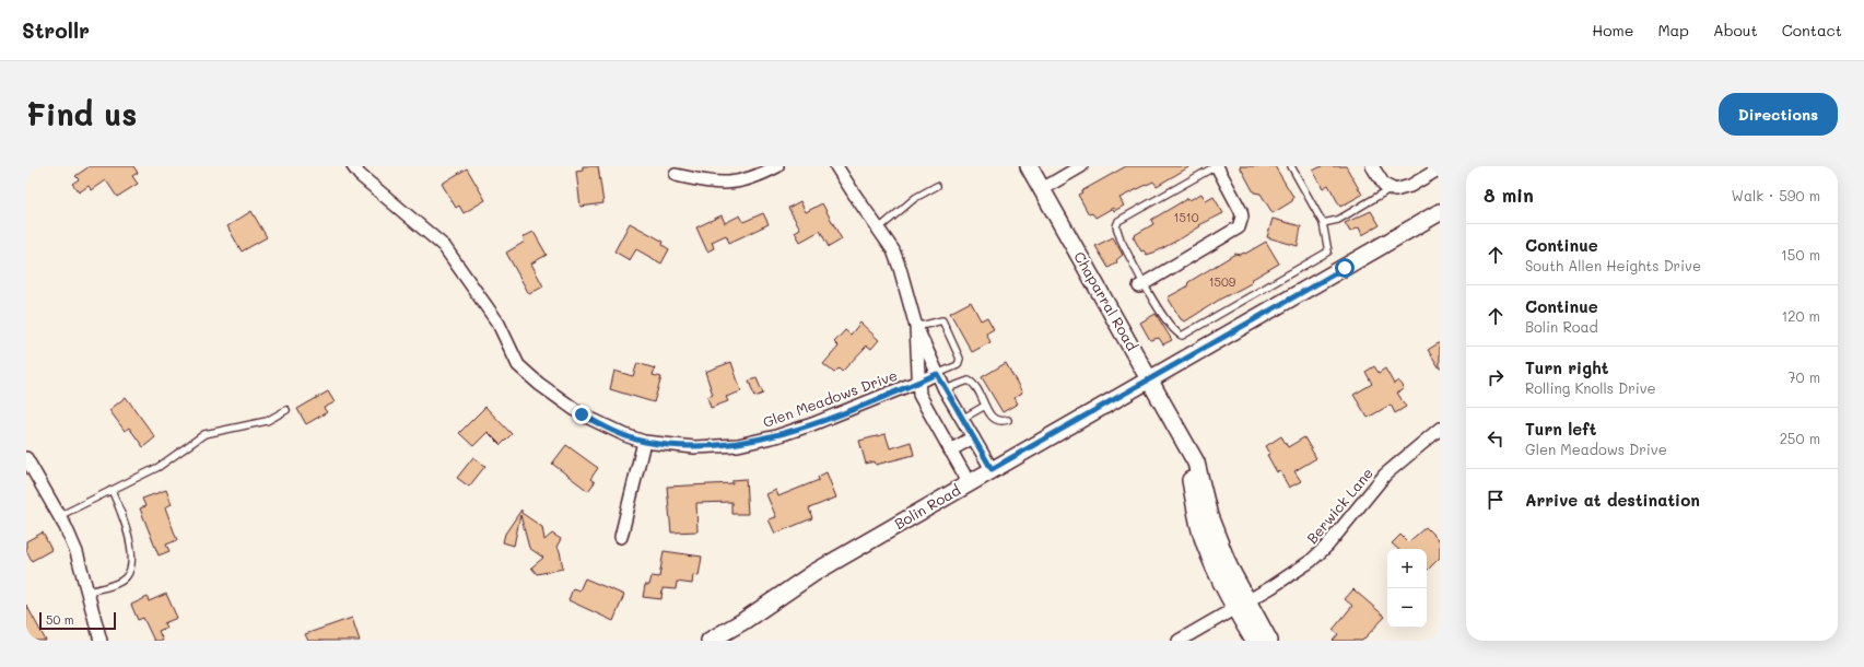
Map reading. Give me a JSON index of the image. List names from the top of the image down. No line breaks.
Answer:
{"streets":{"main road":["Chaparral Road","Bolin Road"],"street":["Glen Meadows Drive","Berwick Lane"]},"crossings":[["Chaparral Road","Berwick Lane"],["Chaparral Road","Bolin Road"]],"house_numbers":["1510","1509"],"scale_bar":"50 m","page":{"header":"Strollr","nav":["Home","Map","About","Contact"],"buttons":"Directions","title":"Find us","heading":["8 min","Walk · 590 m"],"list":[["Continue","South Allen Heights Drive","150 m"],["Continue","Bolin Road","120 m"],["Turn right","Rolling Knolls Drive","70 m"],["Turn left","Glen Meadows Drive","250 m"],"Arrive at destination"],"map_buttons":["+","−"],"scale":"50 m"}}
